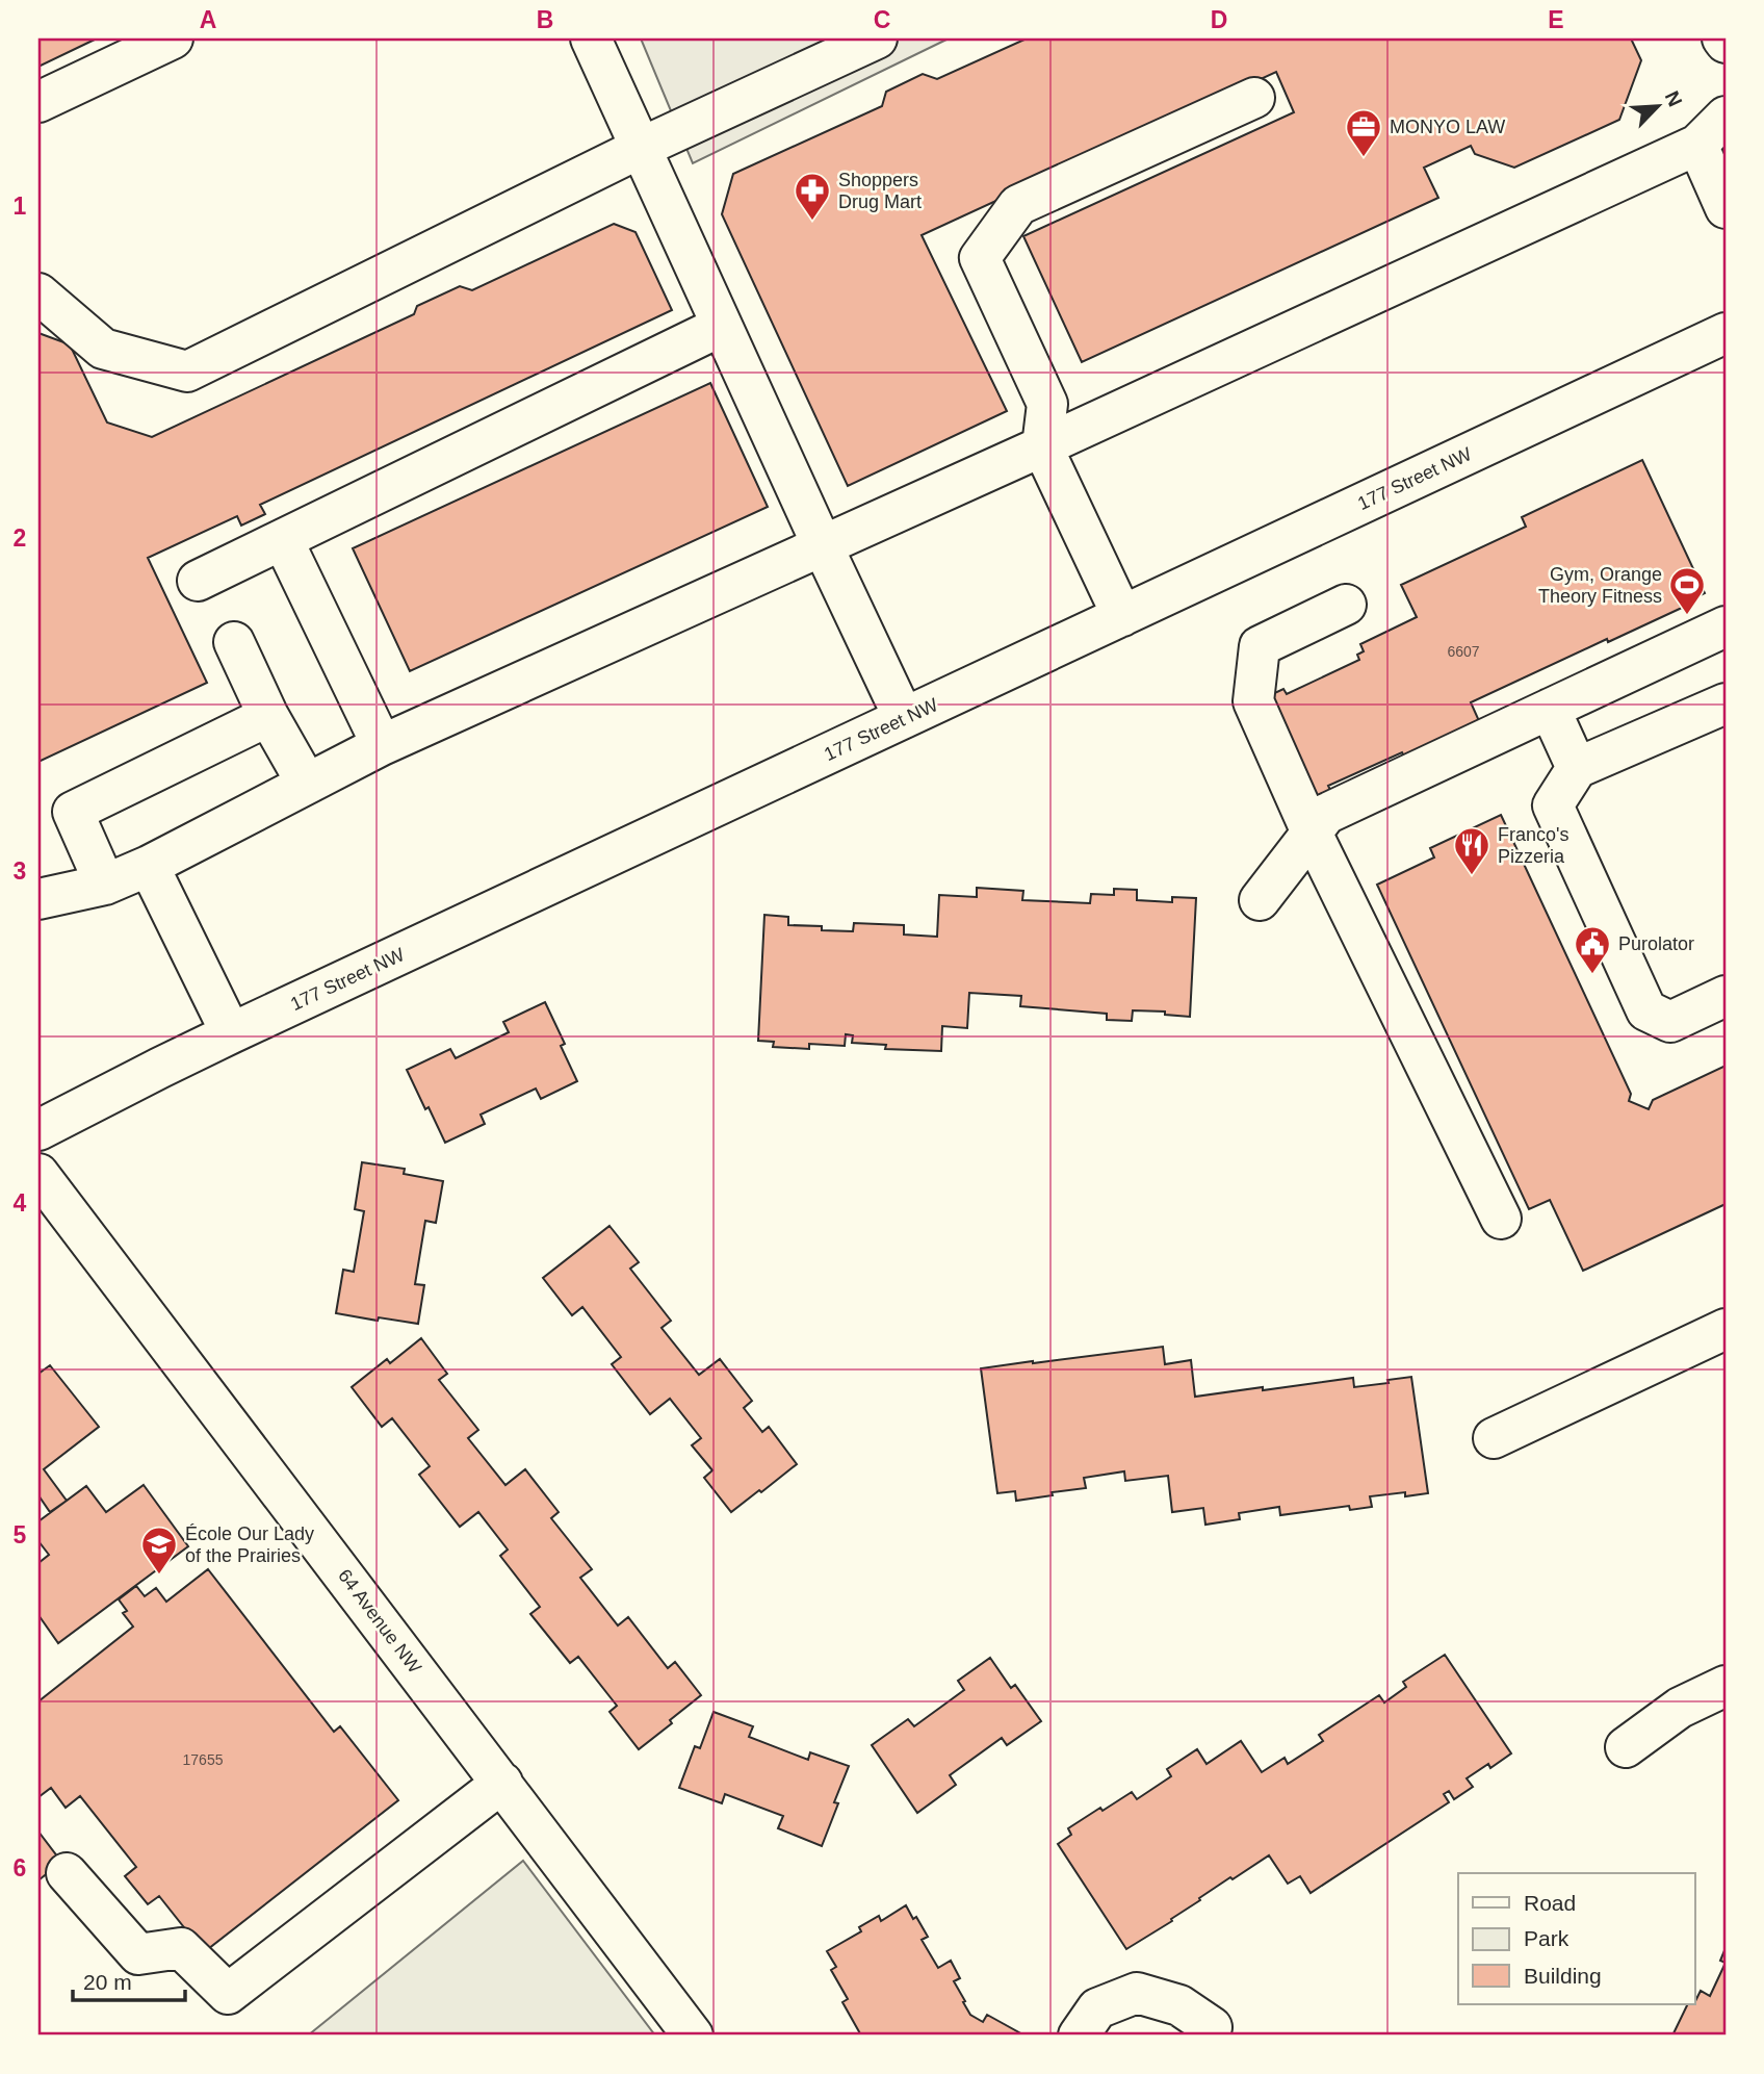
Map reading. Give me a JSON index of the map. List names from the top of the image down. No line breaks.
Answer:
{"streets":{"street":["177 Street NW","64 Avenue NW"]},"places":{"office":["MONYO LAW"],"pharmacy":["Shoppers Drug Mart"],"sports":["Gym, Orange Theory Fitness"],"restaurant":["Franco's Pizzeria"],"public building":["Purolator"],"school or university":["École Our Lady of the Prairies"]},"house_numbers":["6607","17655"],"legend":["Road","Park","Building"],"scale_bar":"20 m","north":"top right","grid":{"columns":["A","B","C","D","E"],"rows":["1","2","3","4","5","6"]}}
